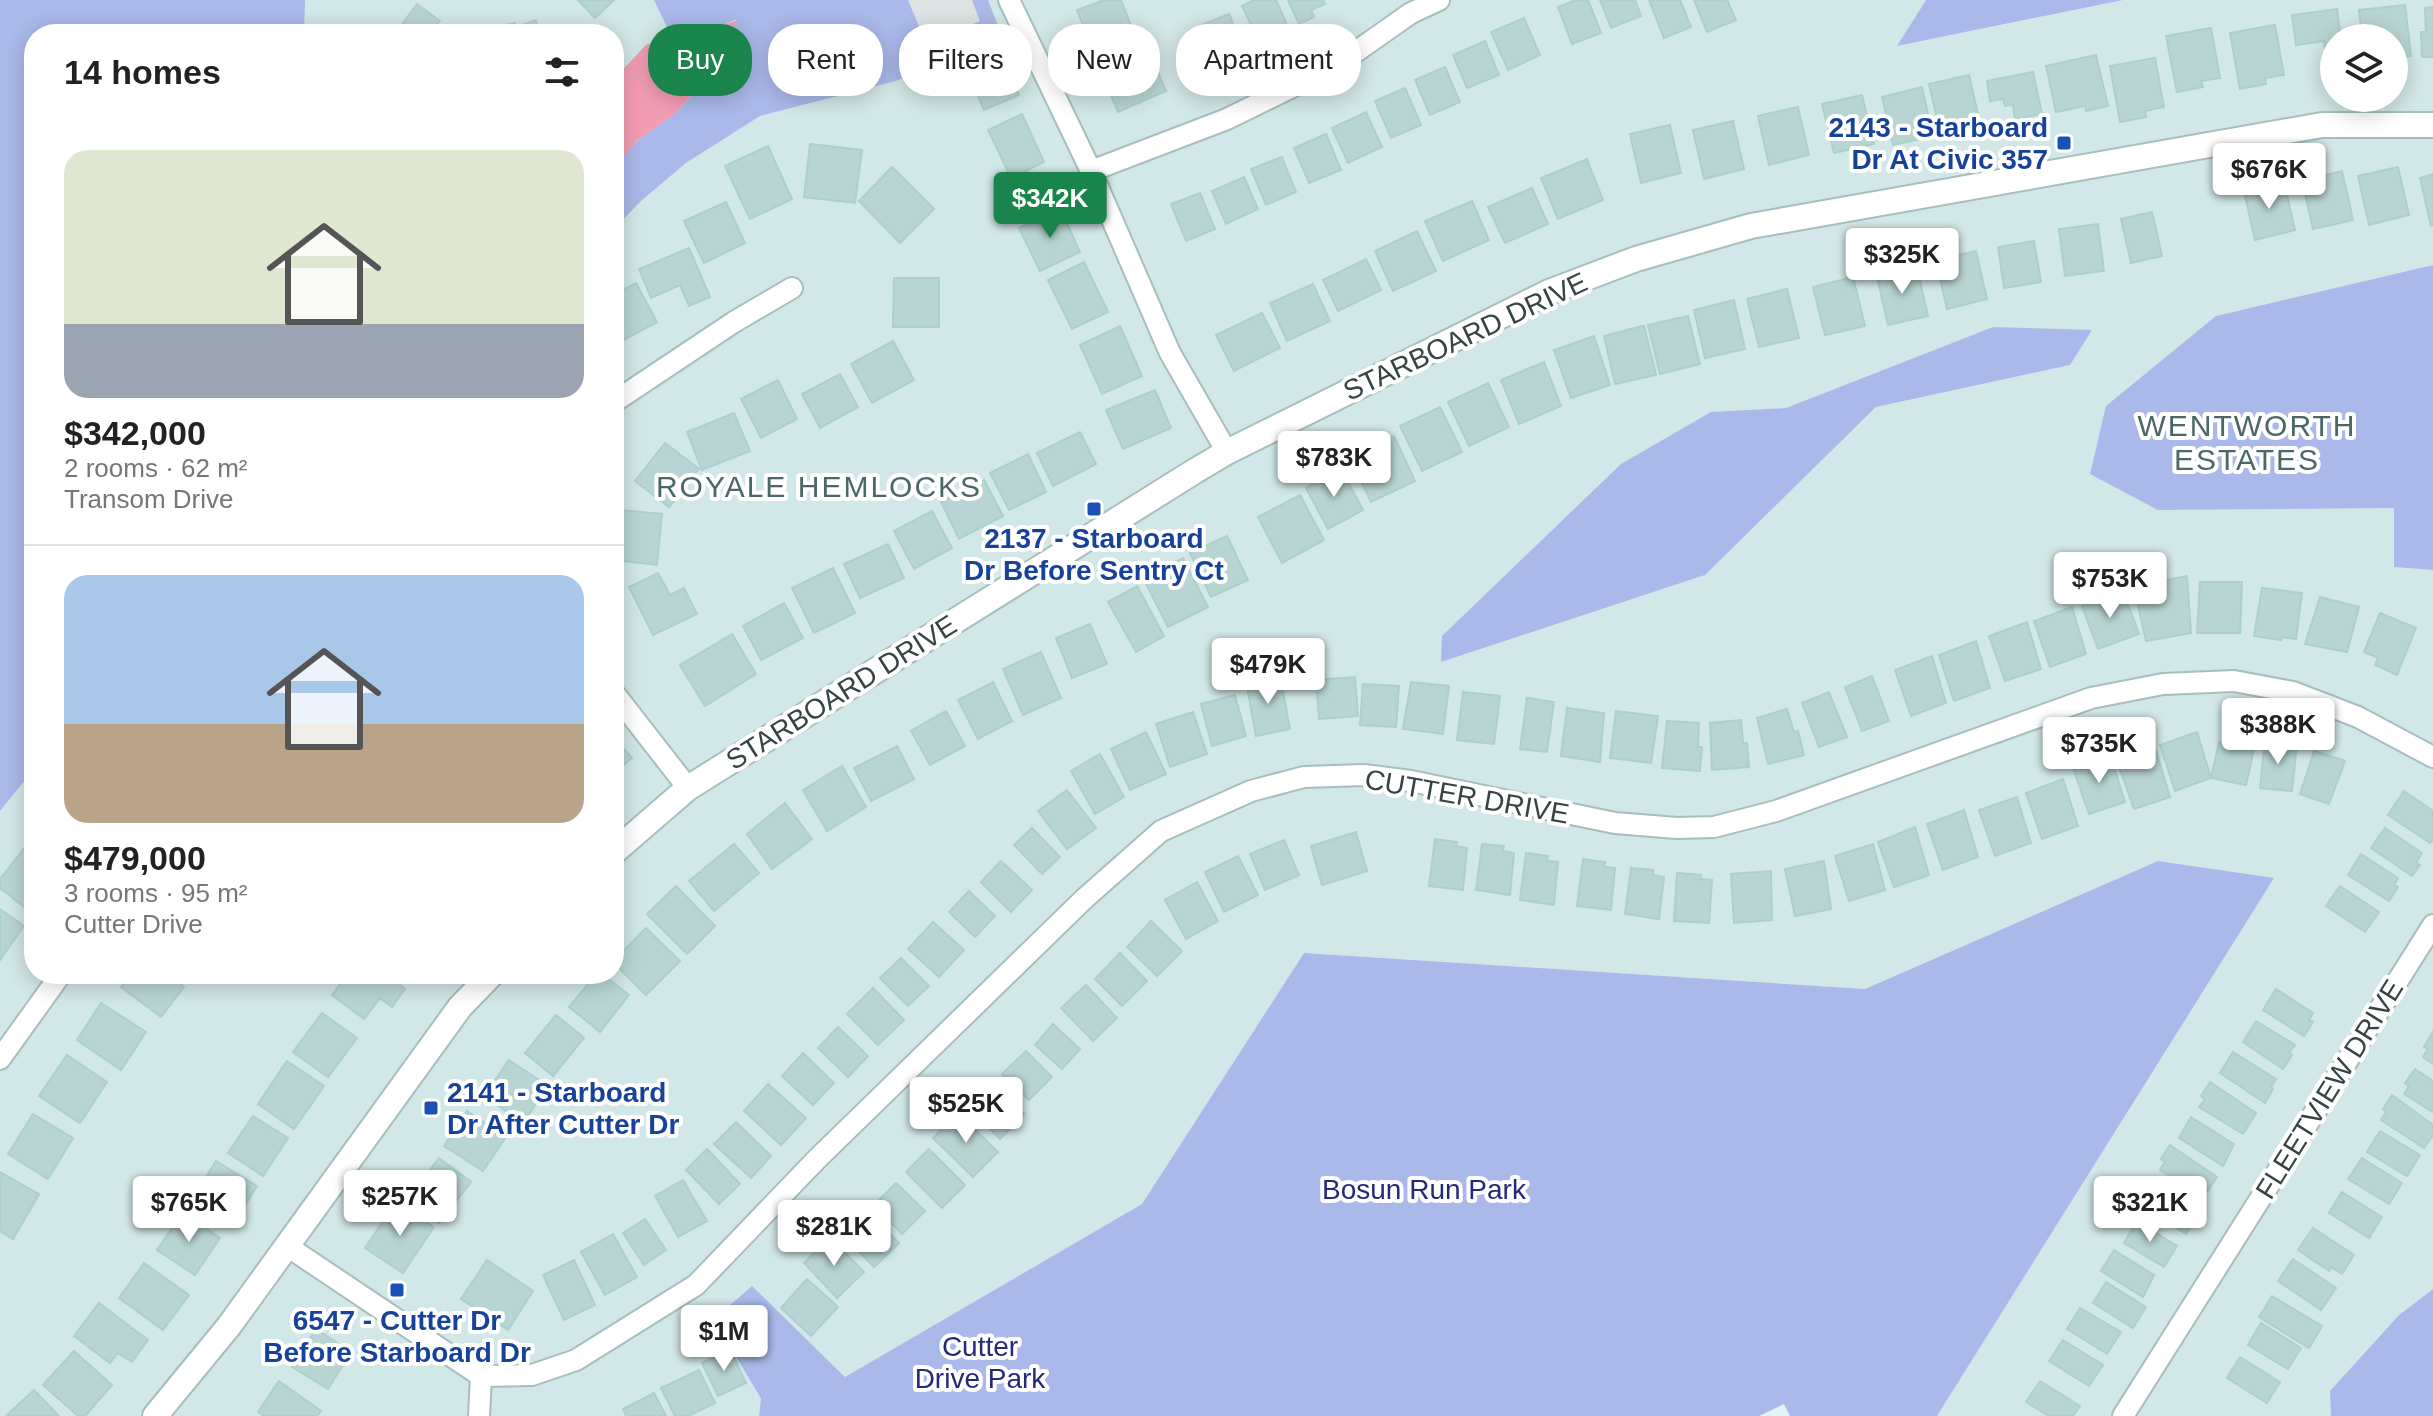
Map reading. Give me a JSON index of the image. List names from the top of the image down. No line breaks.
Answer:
{"streets":{"street":["STARBOARD DRIVE","CUTTER DRIVE","FLEETVIEW DRIVE"]},"districts":["WENTWORTH ESTATES","ROYALE HEMLOCKS"],"parks":["Bosun Run Park","Cutter Drive Park"],"places":{"transit":["2143 - Starboard Dr At Civic 357","2137 - Starboard Dr Before Sentry Ct","2141 - Starboard Dr After Cutter Dr","6547 - Cutter Dr Before Starboard Dr"]},"page":{"chip":["Buy","Rent","Filters","New","Apartment"],"heading":"14 homes","list":[{"name":"$342,000","note":"2 rooms · 62 m² · Transom Drive"},{"name":"$479,000","note":"3 rooms · 95 m² · Cutter Drive"}],"price":["$676K","$342K","$325K","$783K","$753K","$479K","$388K","$735K","$525K","$257K","$765K","$321K","$281K","$1M"]}}
